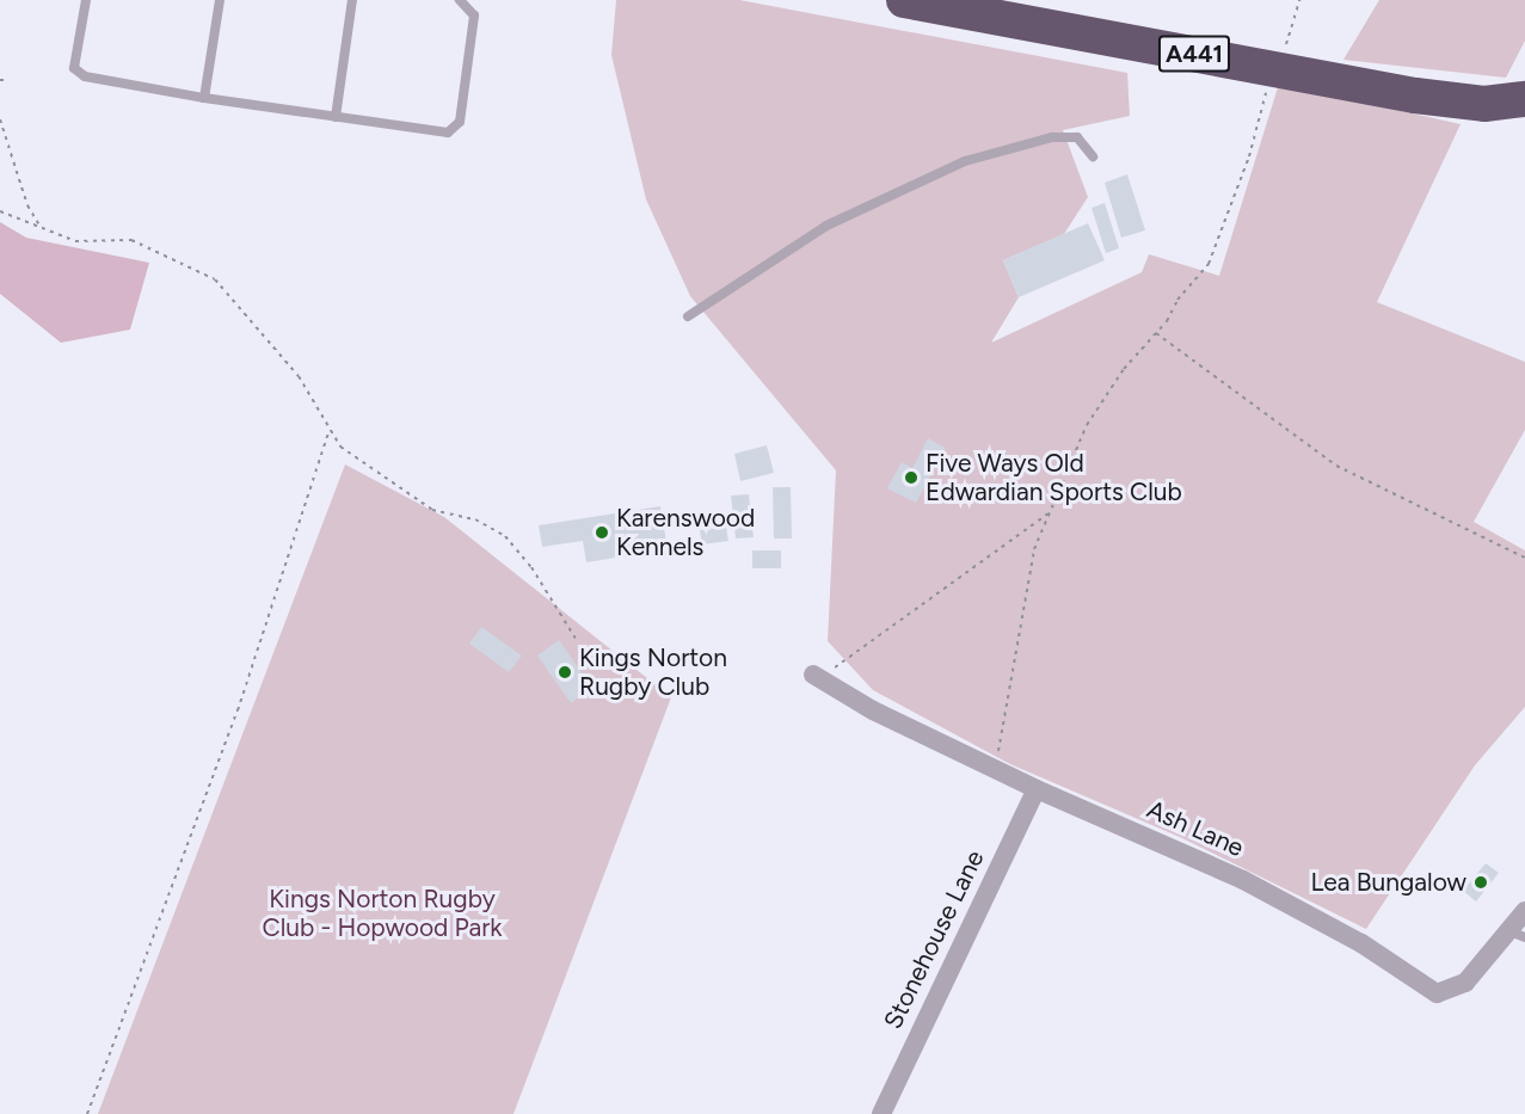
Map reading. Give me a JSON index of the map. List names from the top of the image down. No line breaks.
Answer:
{"streets":{"highway":["A441"],"street":["Ash Lane","Stonehouse Lane"]},"crossings":[["Ash Lane","Stonehouse Lane"]],"parks":["Kings Norton Rugby Club - Hopwood Park"],"places":["Five Ways Old Edwardian Sports Club","Karenswood Kennels","Kings Norton Rugby Club","Lea Bungalow"]}
